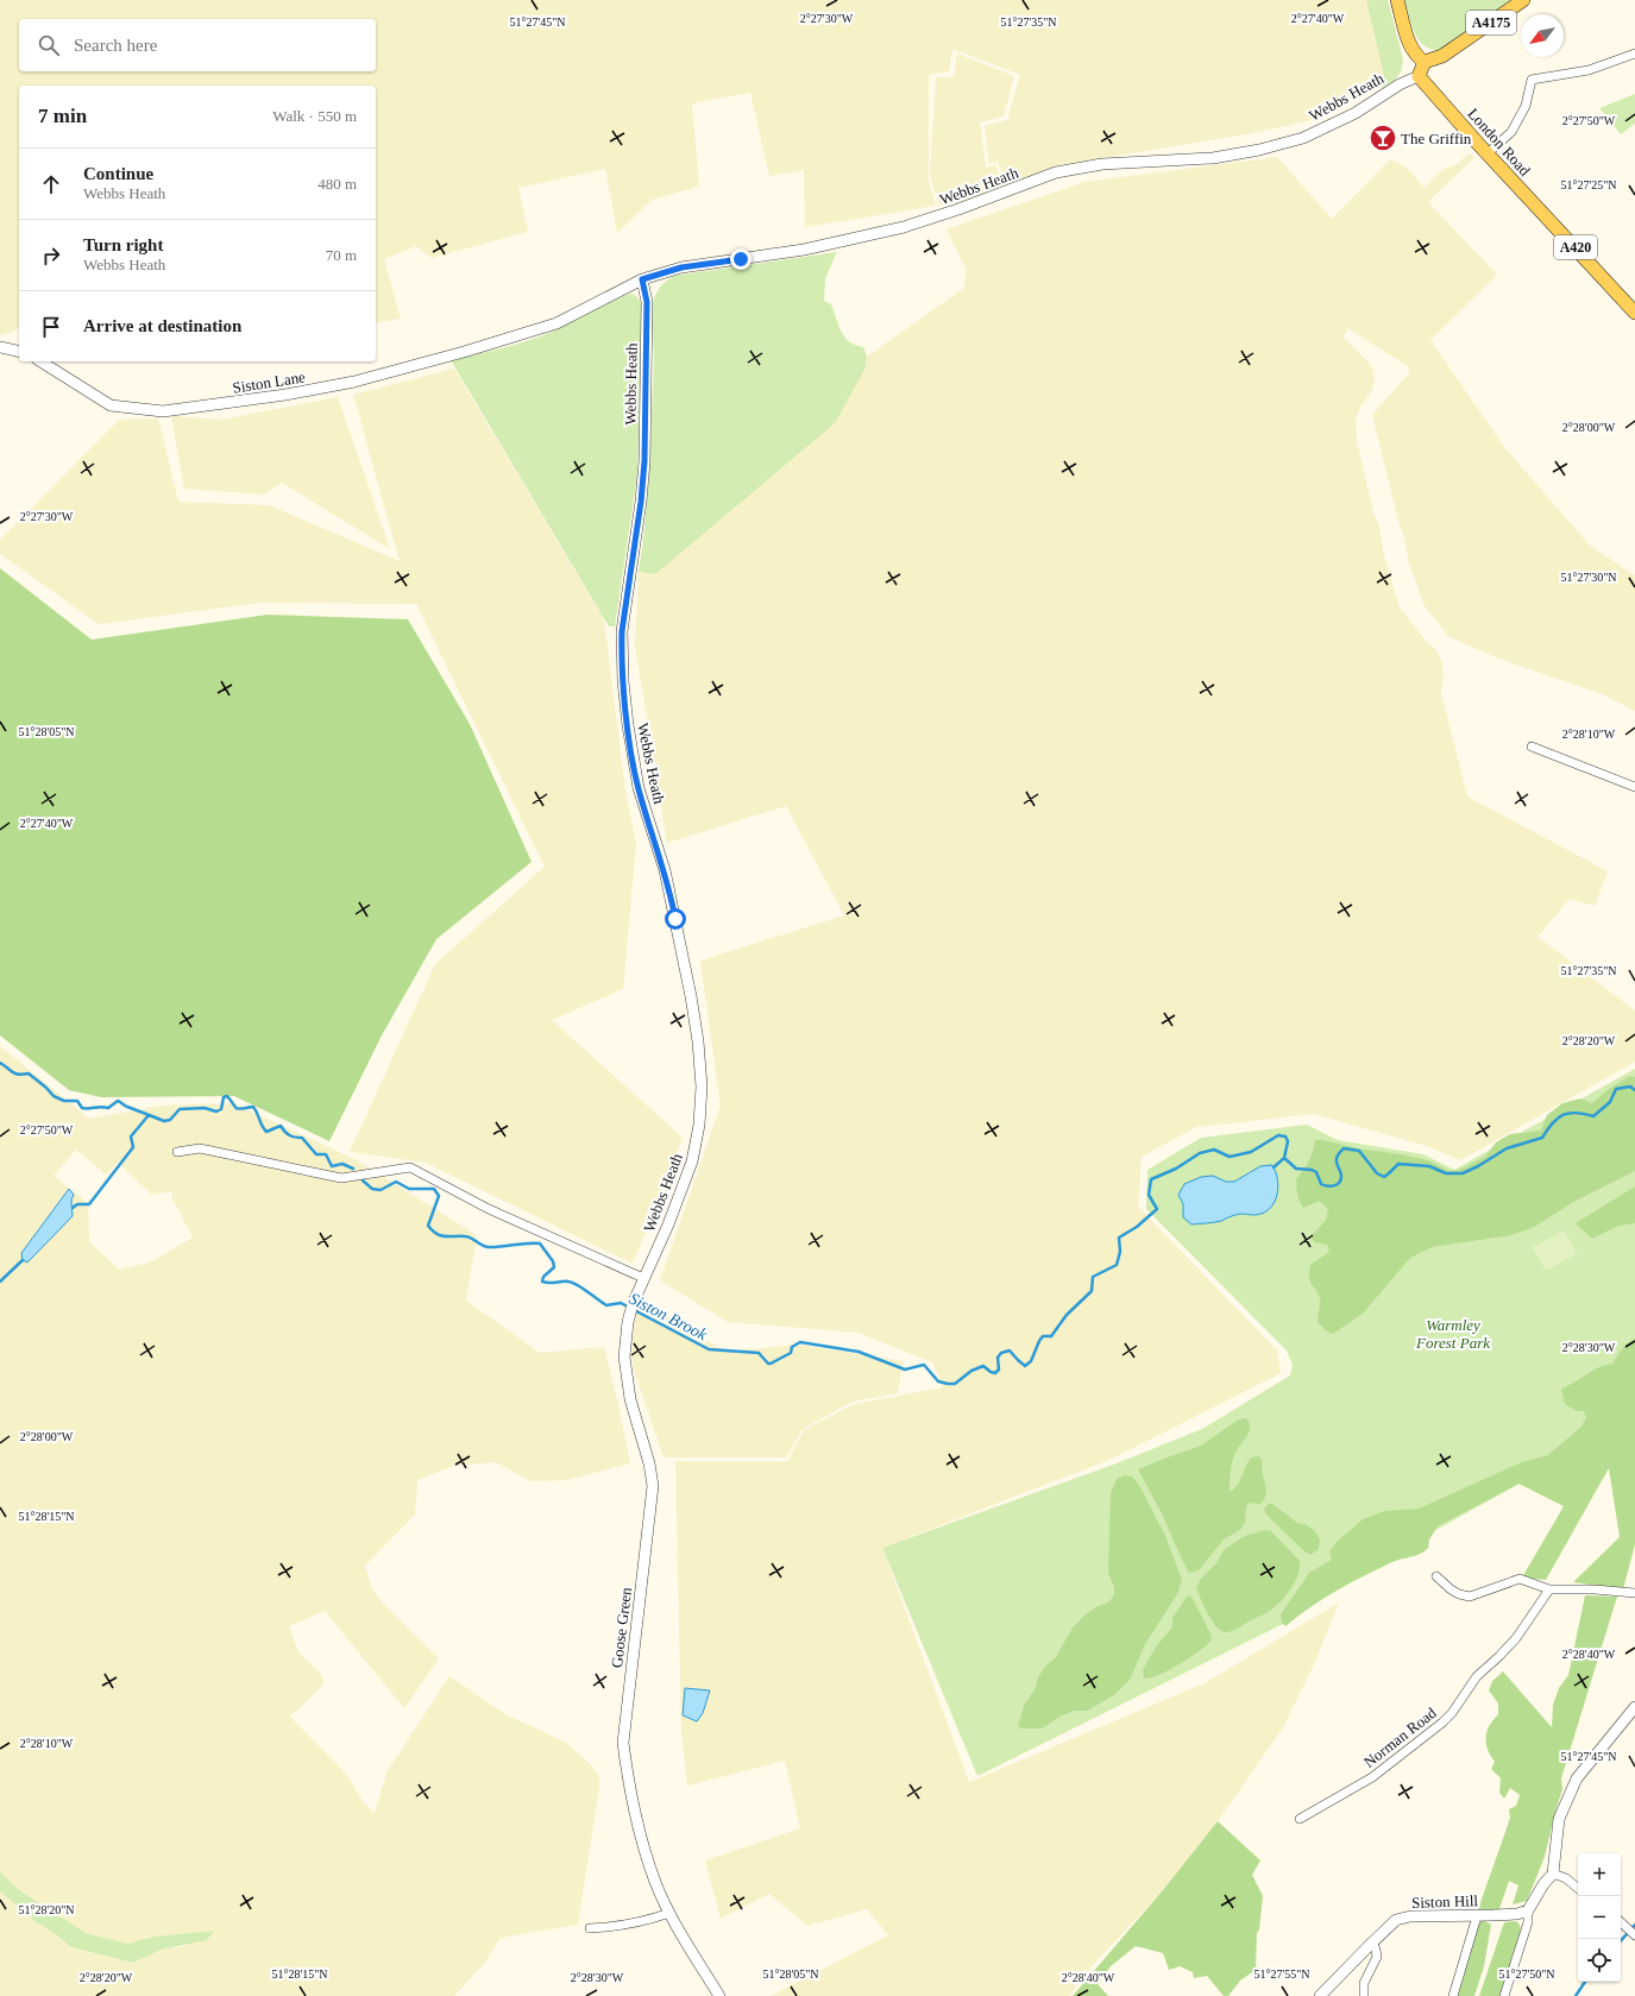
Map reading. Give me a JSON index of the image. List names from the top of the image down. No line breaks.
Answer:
{"streets":{"main road":["A4175","London Road","A420"],"street":["Webbs Heath","Siston Lane","Goose Green","Norman Road","Siston Hill"]},"crossings":[["Webbs Heath","London Road"],["Webbs Heath","Siston Lane"],["Webbs Heath","Goose Green"]],"water":["Siston Brook"],"parks":["Warmley Forest Park"],"places":{"bar":["The Griffin"]},"north":"bottom left","page":{"search":"Search here","heading":["7 min","Walk · 550 m"],"list":[["Continue","Webbs Heath","480 m"],["Turn right","Webbs Heath","70 m"],"Arrive at destination"],"map_buttons":["+","−"]},"coordinates":["2°27'30\"W","2°27'40\"W","51°27'45\"N","51°27'35\"N","2°27'50\"W","51°27'25\"N","2°28'00\"W","51°27'30\"N","51°28'05\"N","2°28'10\"W","2°28'20\"W","2°28'30\"W","51°28'15\"N","2°28'40\"W","51°28'20\"N","51°27'55\"N","51°27'50\"N"]}
